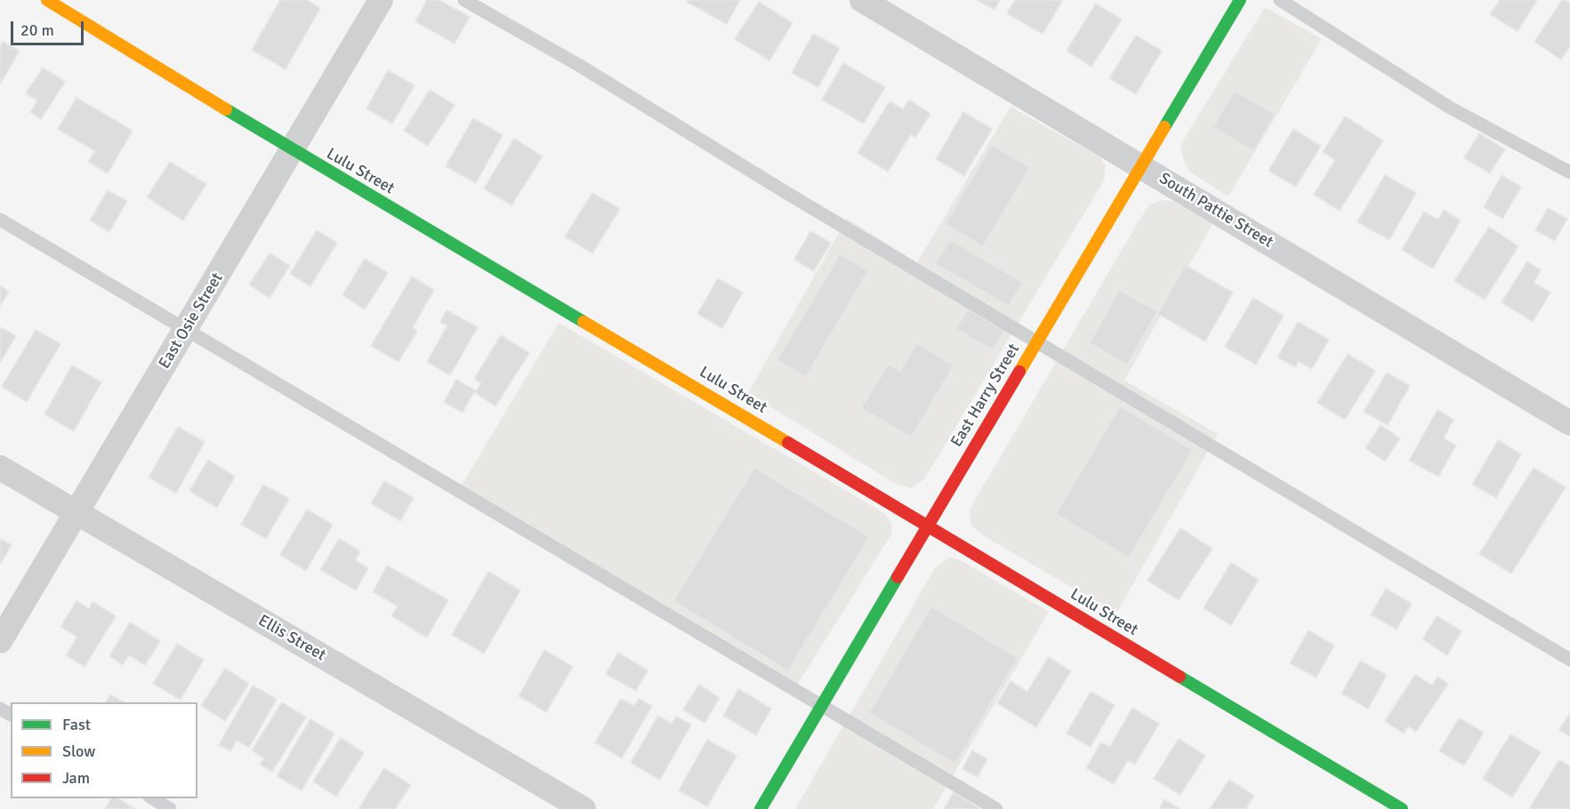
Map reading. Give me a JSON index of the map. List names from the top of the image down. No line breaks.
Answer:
{"streets":{"street":["Lulu Street","South Pattie Street","East Osie Street","East Harry Street","Ellis Street"]},"crossings":[["Lulu Street","East Osie Street"],["Lulu Street","East Harry Street"],["South Pattie Street","East Harry Street"],["East Osie Street","Ellis Street"]],"legend":["Fast","Slow","Jam"],"scale_bar":"20 m"}
